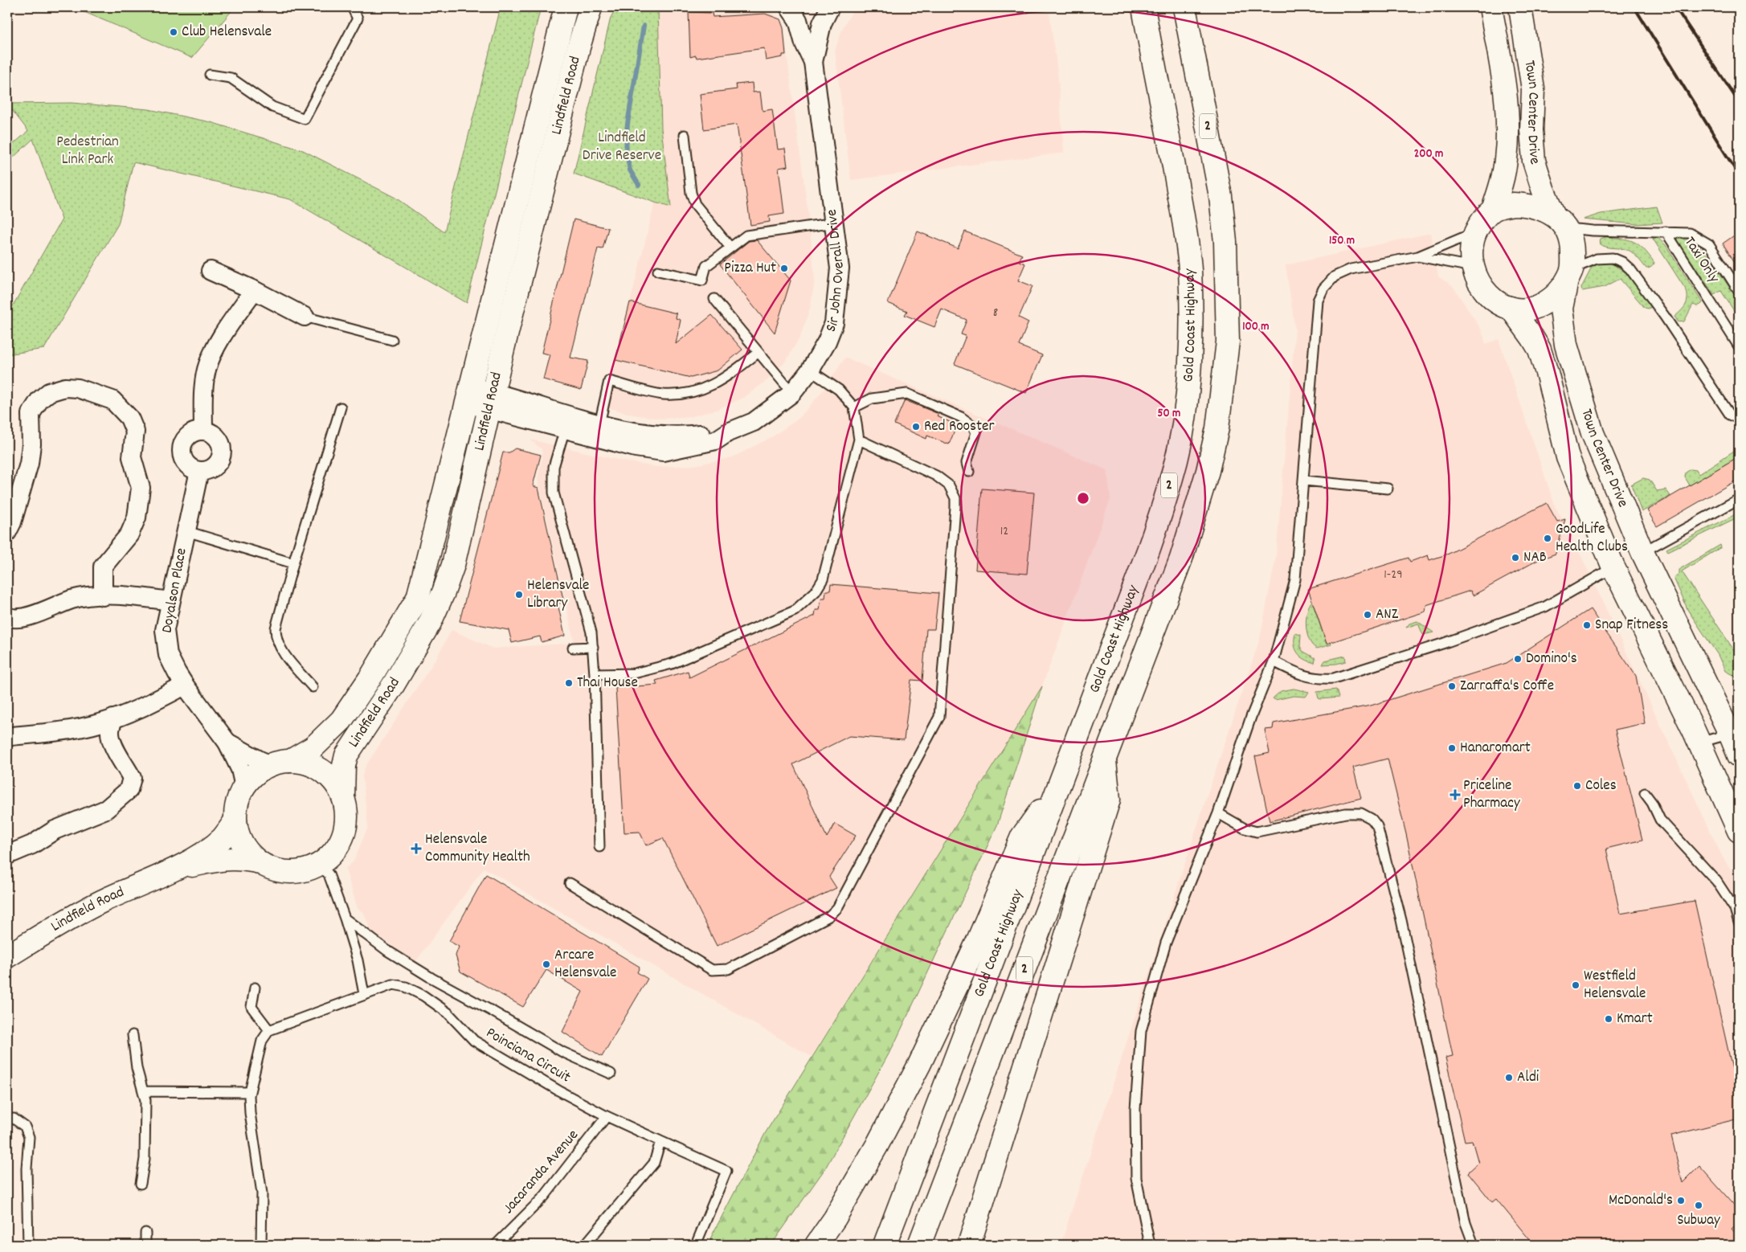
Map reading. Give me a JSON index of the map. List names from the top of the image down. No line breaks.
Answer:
{"streets":{"main road":["Lindfield Road","Town Center Drive","2","Gold Coast Highway"],"street":["Sir John Overall Drive","Doyalson Place"],"lane":["Taxi Only","Poinciana Circuit","Jacaranda Avenue"]},"crossings":[["Lindfield Road","Sir John Overall Drive"],["Lindfield Road","Doyalson Place"],["Poinciana Circuit","Jacaranda Avenue"]],"parks":["Lindfield Drive Reserve","Pedestrian Link Park"],"places":{"other":["Club Helensvale","Pizza Hut","Red Rooster","GoodLife Health Clubs","NAB","Helensvale Library","ANZ","Snap Fitness","Domino's","Thai House","Zarraffa's Coffe","Hanaromart","Coles","Arcare Helensvale","Westfield Helensvale","Kmart","Aldi","McDonald's","Subway"],"health":["Priceline Pharmacy","Helensvale Community Health"]},"house_numbers":["8","12","1-29"],"rings":["200 m","150 m","100 m","50 m"]}
